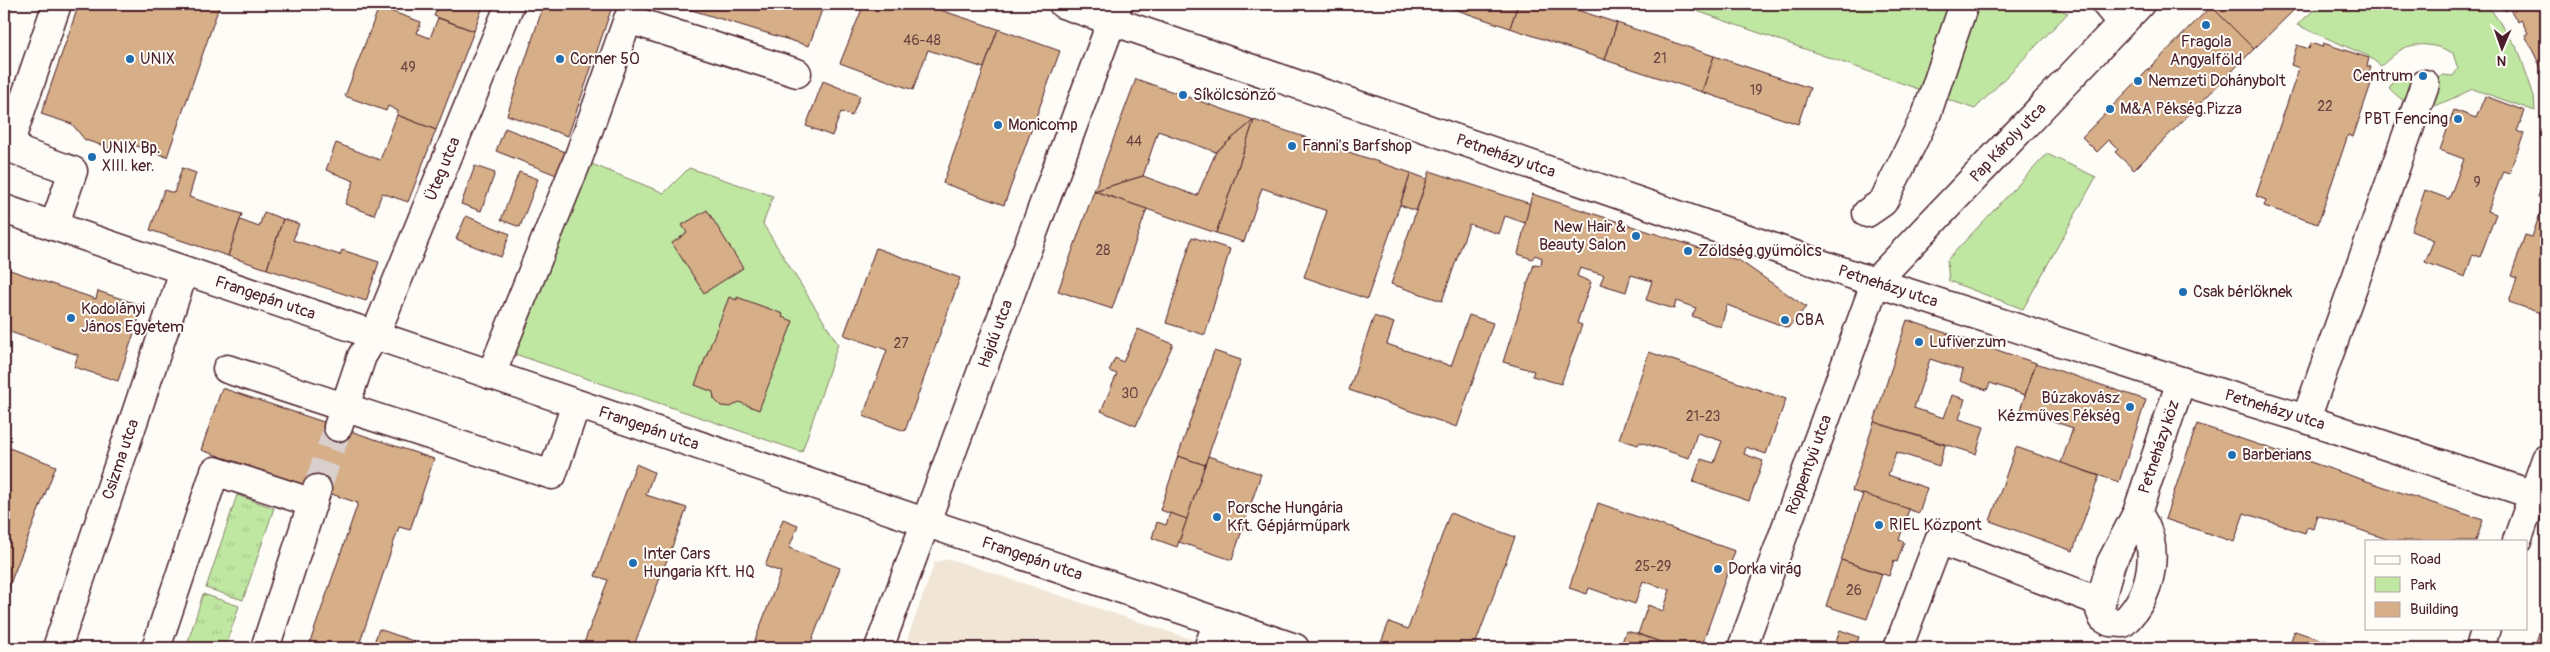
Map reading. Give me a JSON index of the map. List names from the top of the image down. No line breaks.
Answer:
{"streets":{"street":["Pap Károly utca","Petneházy utca","Üteg utca","Frangepán utca","Hajdú utca","Petneházy köz","Csizma utca","Röppentyű utca"]},"crossings":[["Pap Károly utca","Petneházy utca"],["Pap Károly utca","Röppentyű utca"],["Petneházy utca","Hajdú utca"],["Petneházy utca","Petneházy köz"],["Petneházy utca","Röppentyű utca"],["Üteg utca","Frangepán utca"],["Frangepán utca","Hajdú utca"],["Frangepán utca","Csizma utca"]],"places":["Fragola Angyalföld","UNIX","Corner 50","Centrum","Nemzeti Dohánybolt","Síkölcsönző","M&A Pékség.Pizza","PBT Fencing","Monicomp","Fanni's Barfshop","UNIX Bp. XIII. ker.","New Hair & Beauty Salon","Zöldség gyümölcs","Csak bérlőknek","Kodolányi János Egyetem","CBA","Lufiverzum","Búzakovász Kézműves Pékség","Barberians","Porsche Hungária Kft. Gépjárműpark","RIEL Központ","Inter Cars Hungaria Kft. HQ","Dorka virág"],"house_numbers":["46-48","21","49","19","22","44","9","28","27","30","21-23","25-29","26"],"legend":["Road","Park","Building"],"north":"bottom"}
